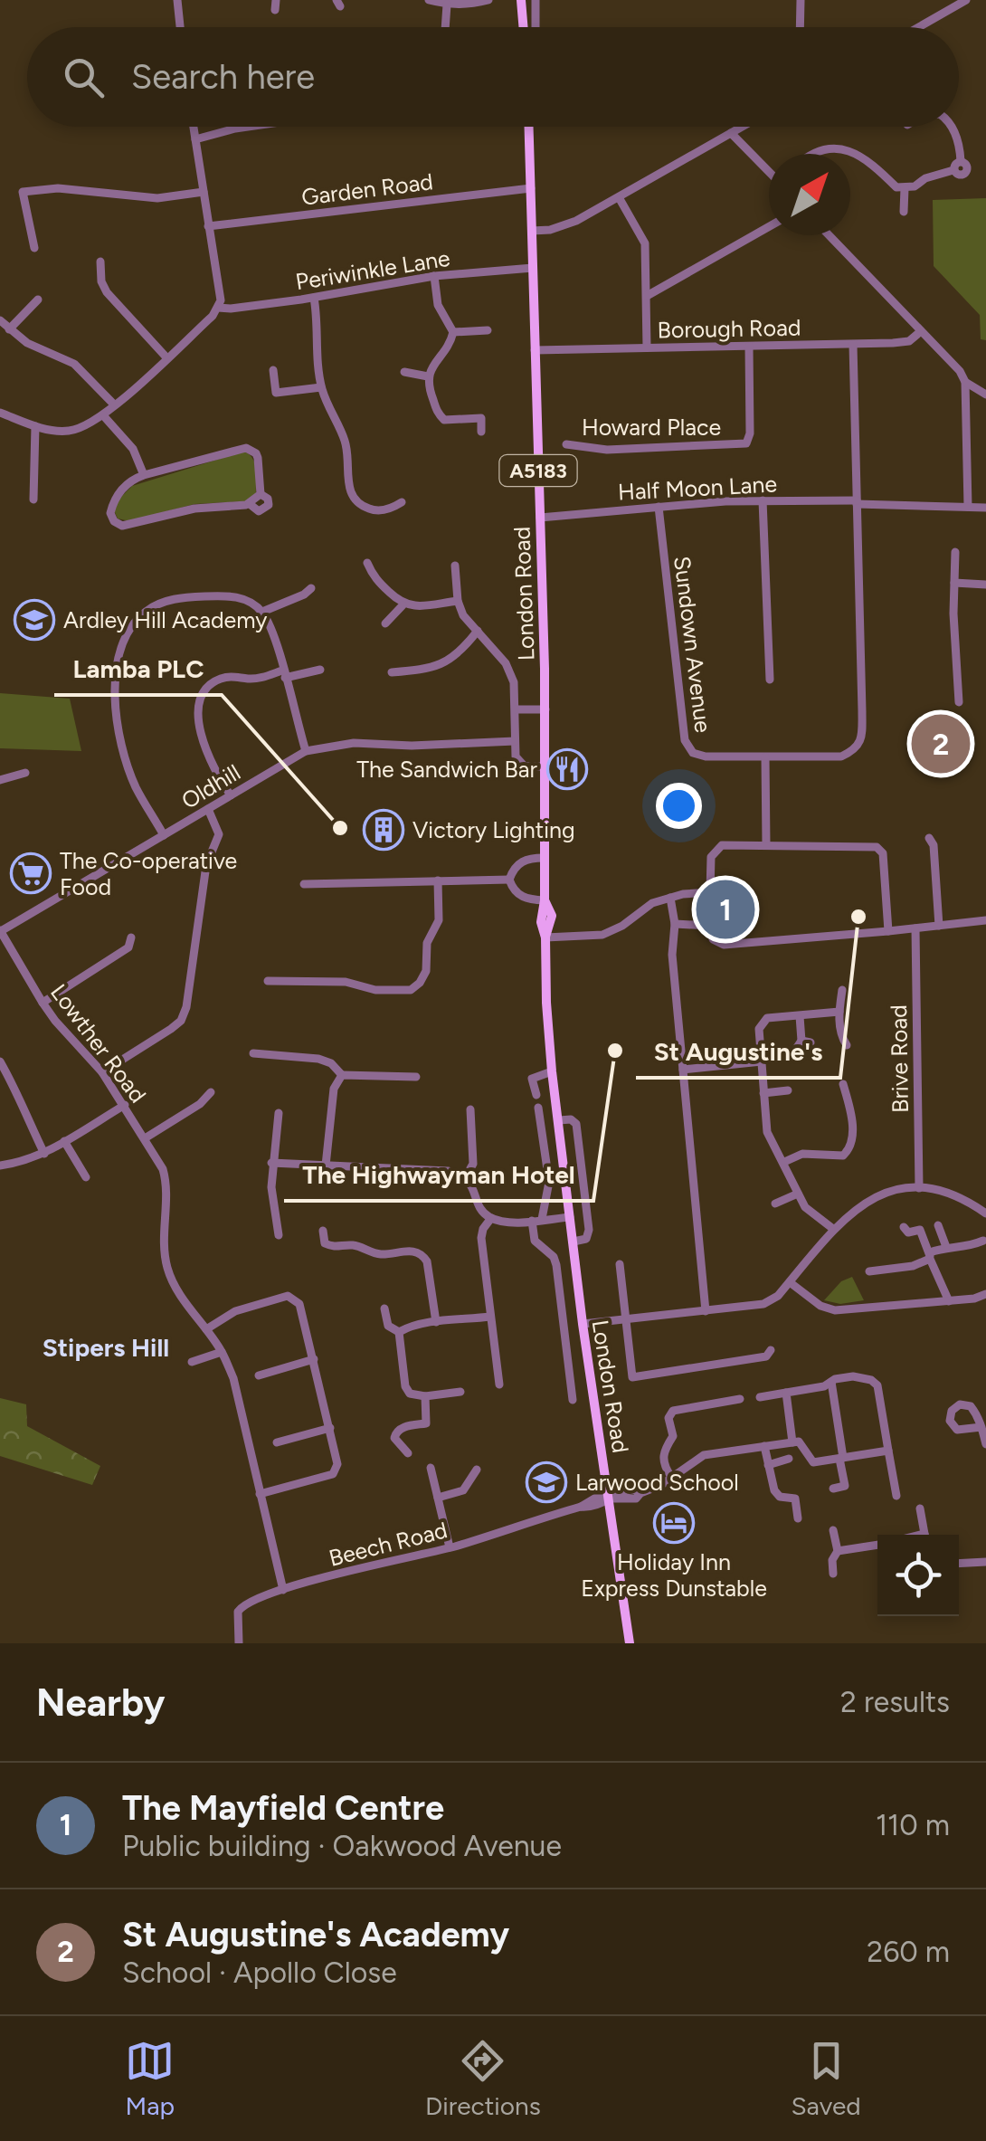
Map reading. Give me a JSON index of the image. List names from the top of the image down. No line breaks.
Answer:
{"streets":{"main road":["A5183","London Road"],"street":["Garden Road","Periwinkle Lane","Borough Road","Howard Place","Half Moon Lane","Sundown Avenue","Oldhill","Lowther Road","Brive Road","Beech Road"]},"crossings":[["Garden Road","A5183"],["Periwinkle Lane","London Road"],["Borough Road","Howard Place"],["Borough Road","London Road"],["Borough Road","Sundown Avenue"],["A5183","London Road"],["Half Moon Lane","London Road"],["Half Moon Lane","Sundown Avenue"],["London Road","Beech Road"],["Oldhill","Lowther Road"],["Lowther Road","Beech Road"]],"districts":["Stipers Hill"],"places":{"school or university":["Ardley Hill Academy","Larwood School"],"restaurant":["The Sandwich Bar"],"other":["Lamba PLC","St Augustine's","The Highwayman Hotel"],"building":["Victory Lighting"],"supermarket":["The Co-operative Food"],"hotel":["Holiday Inn Express Dunstable"]},"north":"top right","page":{"search":"Search here","pins":["2","1"],"heading":["Nearby","2 results"],"list":[{"mark":"1","name":"The Mayfield Centre","note":"Public building · Oakwood Avenue","value":"110 m"},{"mark":"2","name":"St Augustine's Academy","note":"School · Apollo Close","value":"260 m"}],"nav":["Map","Directions","Saved"]}}
